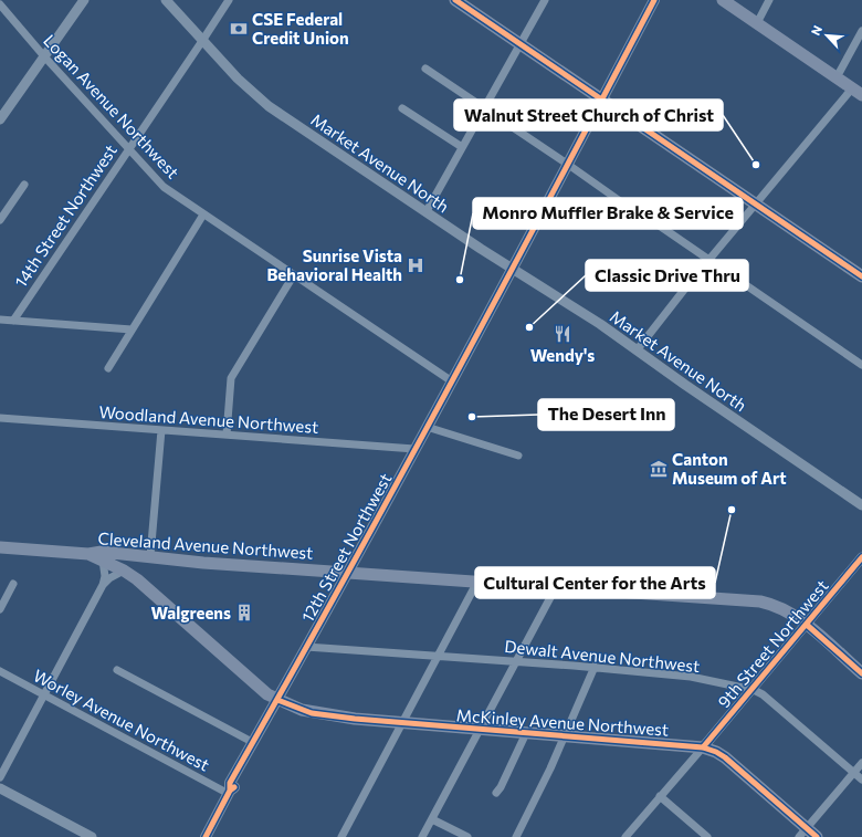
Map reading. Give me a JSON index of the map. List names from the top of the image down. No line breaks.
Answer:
{"streets":{"main road":["Cleveland Avenue Northwest","12th Street Northwest","McKinley Avenue Northwest"],"street":["Logan Avenue Northwest","Market Avenue North","14th Street Northwest","Woodland Avenue Northwest","9th Street Northwest","Dewalt Avenue Northwest","Worley Avenue Northwest"]},"crossings":[["Logan Avenue Northwest","14th Street Northwest"],["Logan Avenue Northwest","12th Street Northwest"],["Market Avenue North","14th Street Northwest"],["Market Avenue North","12th Street Northwest"],["Woodland Avenue Northwest","12th Street Northwest"],["Cleveland Avenue Northwest","12th Street Northwest"],["Cleveland Avenue Northwest","9th Street Northwest"],["Cleveland Avenue Northwest","McKinley Avenue Northwest"],["12th Street Northwest","Dewalt Avenue Northwest"],["12th Street Northwest","Worley Avenue Northwest"],["12th Street Northwest","McKinley Avenue Northwest"],["9th Street Northwest","Dewalt Avenue Northwest"],["9th Street Northwest","McKinley Avenue Northwest"]],"places":{"bank":["CSE Federal Credit Union"],"other":["Walnut Street Church of Christ","Monro Muffler Brake & Service","Classic Drive Thru","The Desert Inn","Cultural Center for the Arts"],"hospital":["Sunrise Vista Behavioral Health"],"restaurant":["Wendy's"],"museum":["Canton Museum of Art"],"building":["Walgreens"]},"north":"top left"}
